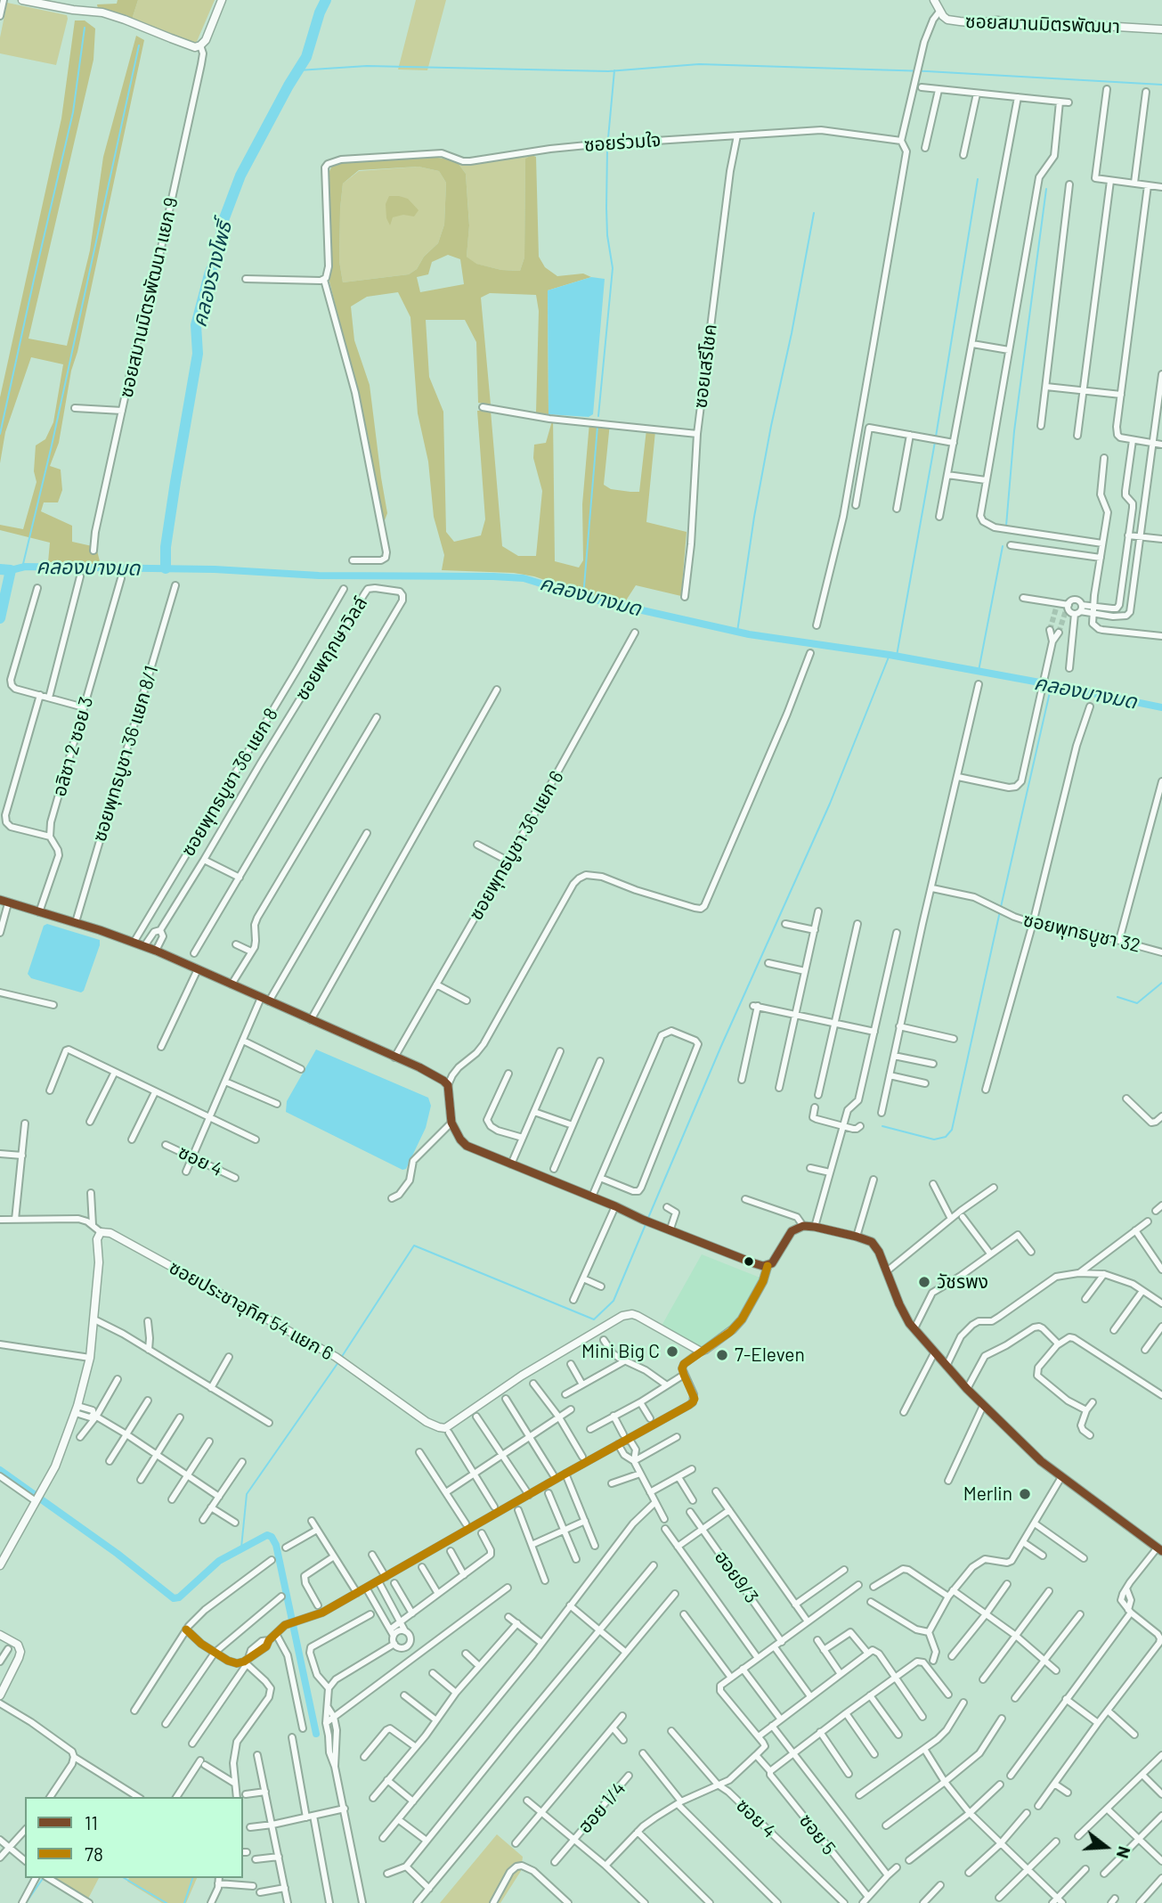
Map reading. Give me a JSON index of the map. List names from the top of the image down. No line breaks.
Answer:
{"streets":{"street":["ซอยสมานมิตรพัฒนา","ซอยร่วมใจ","ซอยสมานมิตรพัฒนา แยก 9","ซอยเสรีโชค","ซอยพฤกษาวิลล์","อลิซา 2 ซอย 3","ซอยพุทธบูชา 36 แยก 8/1","ซอยพุทธบูชา 36 แยก 8","ซอยพุทธบูชา 36 แยก 6","ซอยพุทธบูชา 32","ซอย 4","ซอยประชาอุทิศ 54 แยก 6","ฮอย9/3","ฮอย 1/4","ซอย 5"]},"crossings":[["ซอยร่วมใจ","ซอยเสรีโชค"]],"water":["คลองรางโพธิ์","คลองบางมด"],"places":["วัชรพง","Mini Big C","7-Eleven","Merlin"],"lines":["transit line 11","transit line 78"],"legend":["11","78"],"north":"right"}
